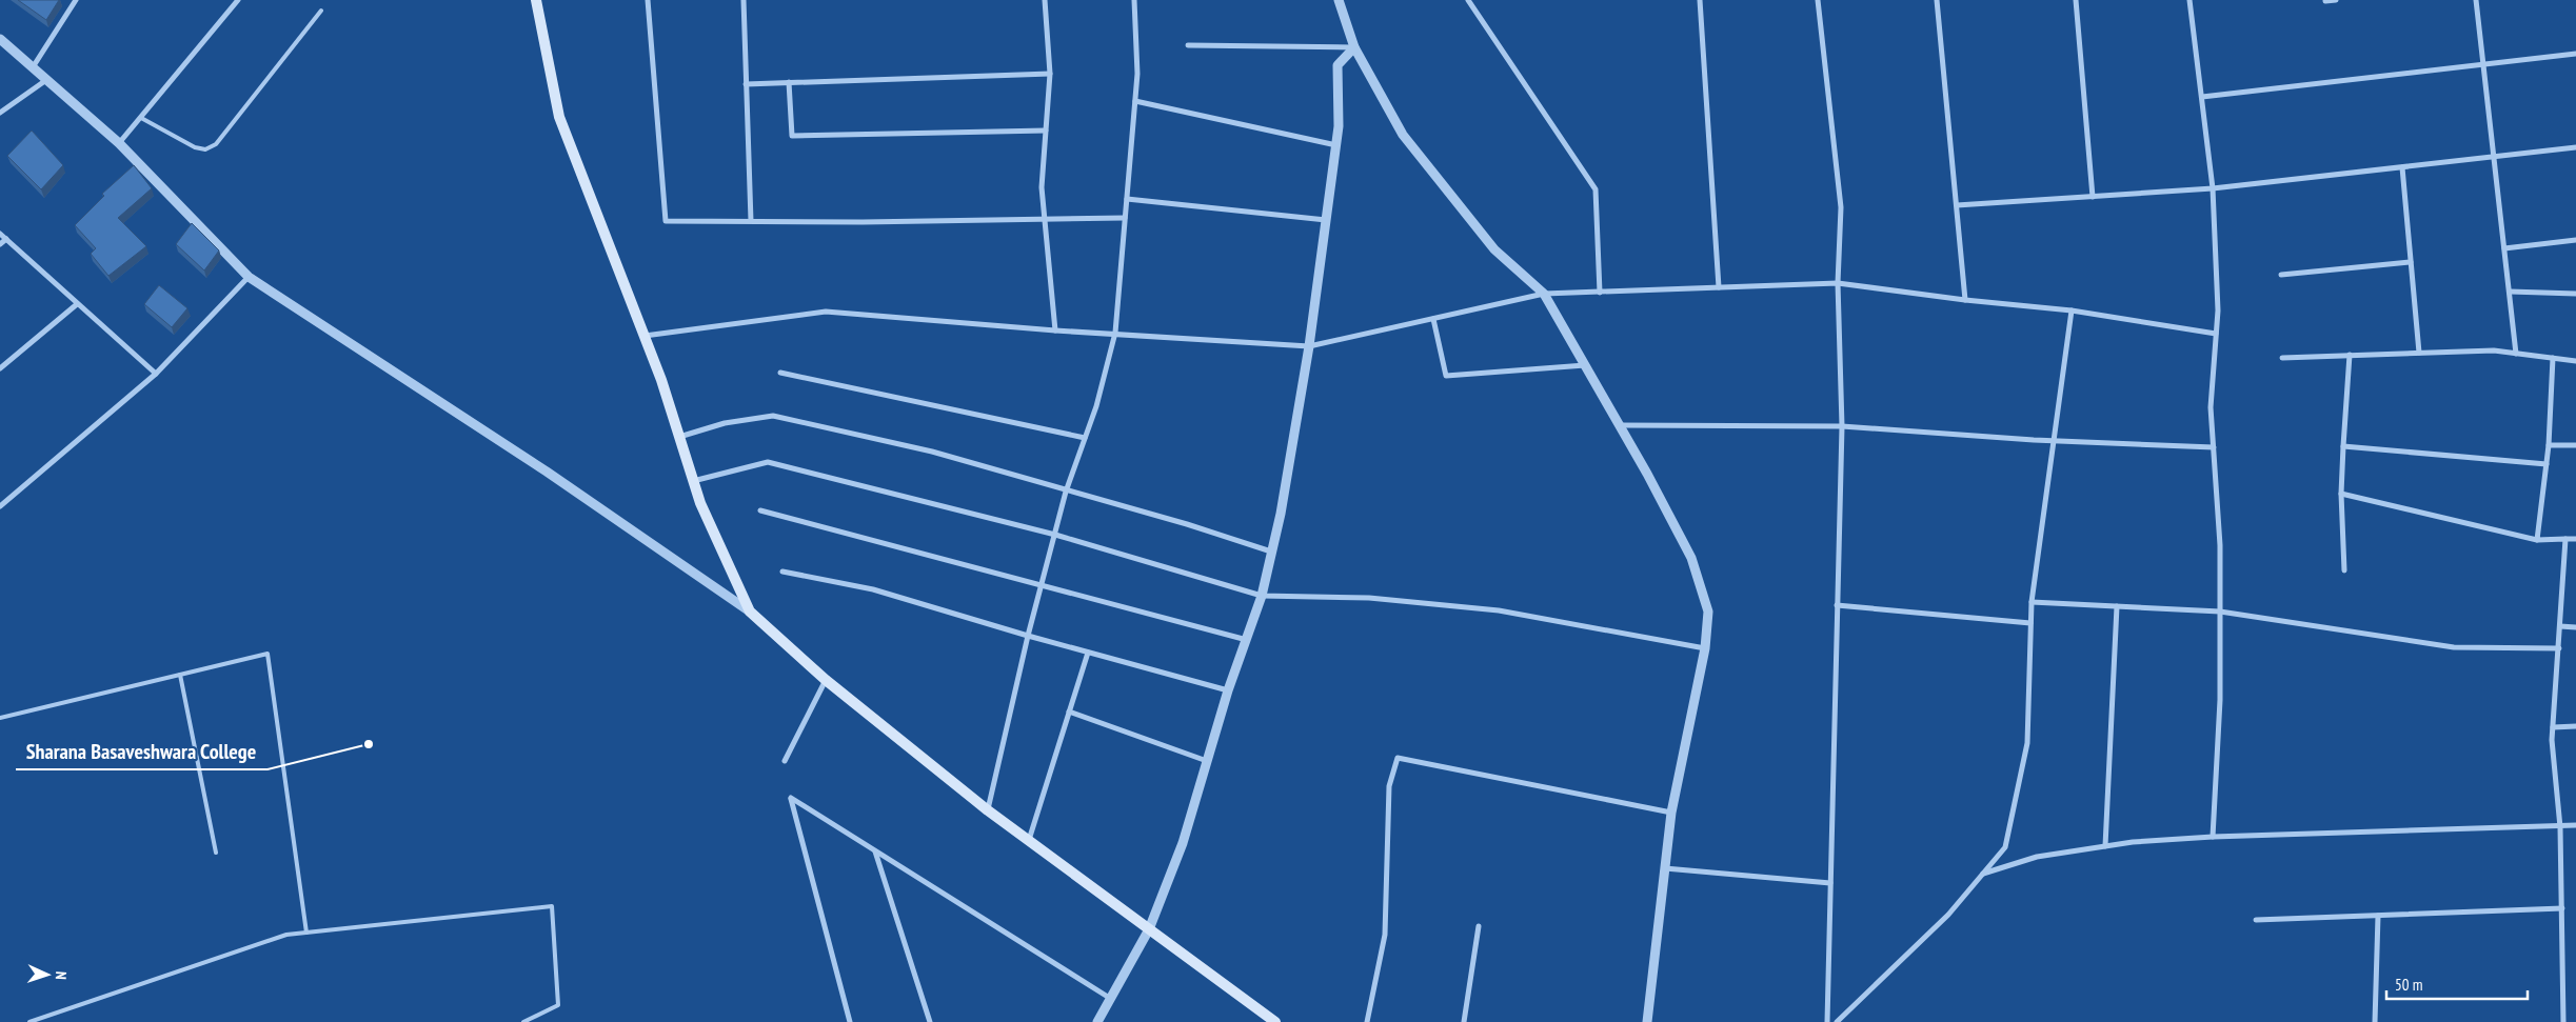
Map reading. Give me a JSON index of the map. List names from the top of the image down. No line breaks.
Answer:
{"places":["Sharana Basaveshwara College"],"scale_bar":"50 m","north":"right"}
